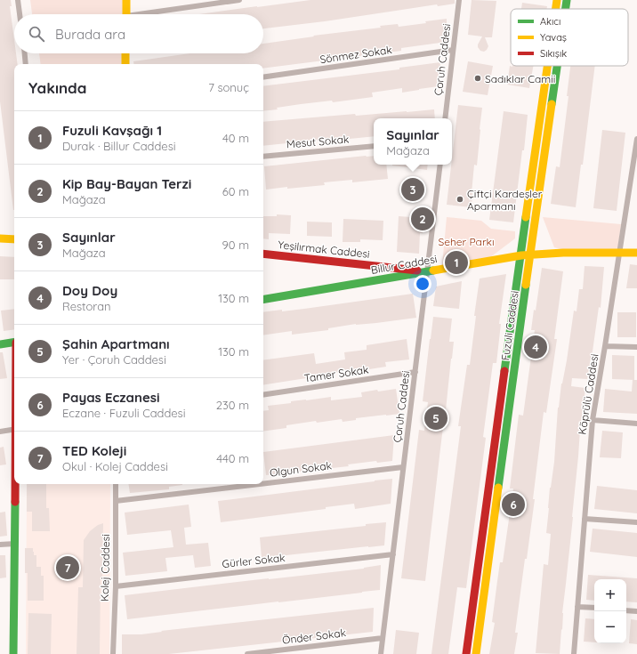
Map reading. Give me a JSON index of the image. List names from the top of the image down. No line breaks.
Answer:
{"streets":{"street":["Sönmez Sokak","Çoruh Caddesi","Mesut Sokak","Yeşilırmak Caddesi","Billur Caddesi","Fuzuli Caddesi","Tamer Sokak","Köprülü Caddesi","Olgun Sokak","Gürler Sokak","Kolej Caddesi","Önder Sokak"]},"crossings":[["Sönmez Sokak","Çoruh Caddesi"],["Çoruh Caddesi","Yeşilırmak Caddesi"],["Çoruh Caddesi","Billur Caddesi"],["Çoruh Caddesi","Tamer Sokak"],["Çoruh Caddesi","Olgun Sokak"],["Çoruh Caddesi","Gürler Sokak"],["Çoruh Caddesi","Önder Sokak"],["Yeşilırmak Caddesi","Billur Caddesi"],["Billur Caddesi","Fuzuli Caddesi"],["Billur Caddesi","Köprülü Caddesi"],["Olgun Sokak","Kolej Caddesi"],["Gürler Sokak","Kolej Caddesi"]],"parks":["Seher Parkı"],"places":["Sadıklar Camii","Çiftçi Kardeşler Aparmanı"],"legend":["Akıcı","Yavaş","Sıkışık"],"page":{"search":"Burada ara","heading":["Yakında","7 sonuç"],"list":[{"mark":"1","name":"Fuzuli Kavşağı 1","note":"Durak · Billur Caddesi","value":"40 m"},{"mark":"2","name":"Kip Bay-Bayan Terzi","note":"Mağaza","value":"60 m"},{"mark":"3","name":"Sayınlar","note":"Mağaza","value":"90 m"},{"mark":"4","name":"Doy Doy","note":"Restoran","value":"130 m"},{"mark":"5","name":"Şahin Apartmanı","note":"Yer · Çoruh Caddesi","value":"130 m"},{"mark":"6","name":"Payas Eczanesi","note":"Eczane · Fuzuli Caddesi","value":"230 m"},{"mark":"7","name":"TED Koleji","note":"Okul · Kolej Caddesi","value":"440 m"}],"popup":["Sayınlar","Mağaza"],"pins":["3","2","1","4","5","6","7"],"map_buttons":["+","−"]}}
